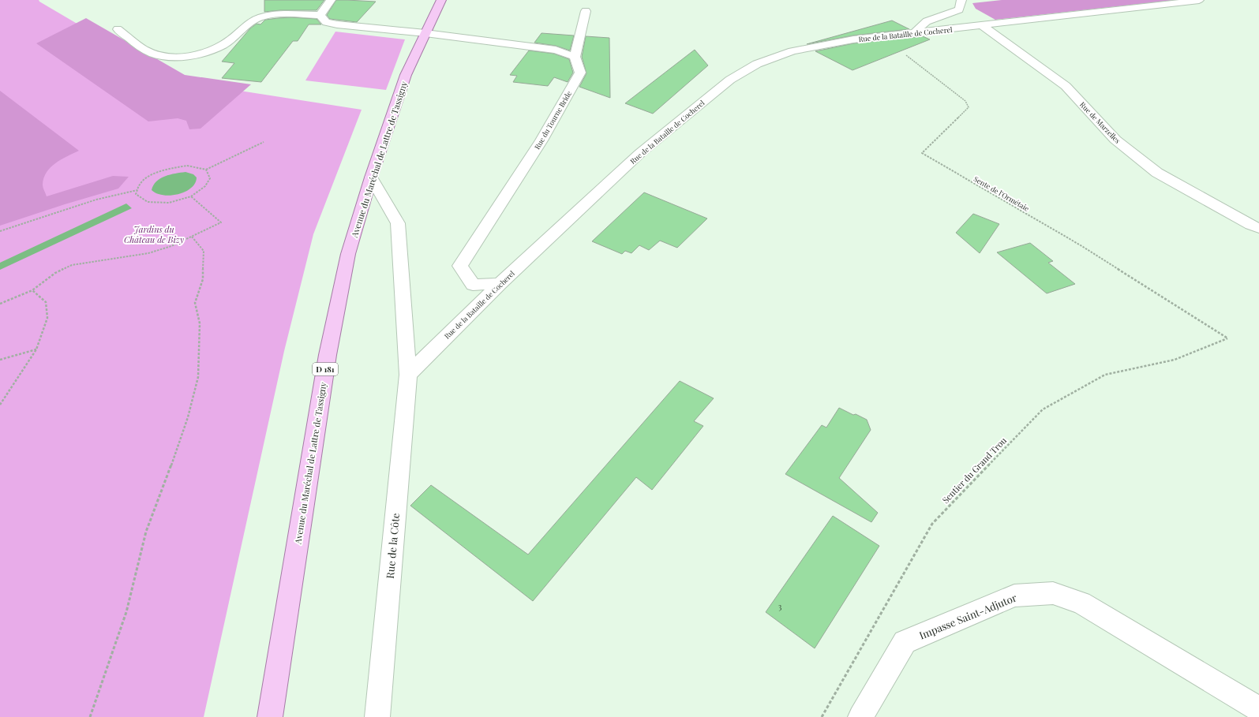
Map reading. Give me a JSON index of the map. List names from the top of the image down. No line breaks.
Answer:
{"streets":{"main road":["Avenue du Maréchal de Lattre de Tassigny","D 181"],"street":["Rue de la Bataille de Cocherel","Rue du Tourne Bride","Rue de Marzelles","Rue de la Côte","Impasse Saint-Adjutor"],"path":["Sente de l'Ormétaie","Sentier du Grand Trou"]},"crossings":[["Rue de la Bataille de Cocherel","Rue du Tourne Bride"],["Rue de la Bataille de Cocherel","Rue de Marzelles"],["Rue de la Bataille de Cocherel","Sente de l'Ormétaie"],["Rue de la Bataille de Cocherel","Rue de la Côte"],["Sente de l'Ormétaie","Sentier du Grand Trou"]],"parks":["Jardins du Château de Bizy"],"house_numbers":["3"]}
